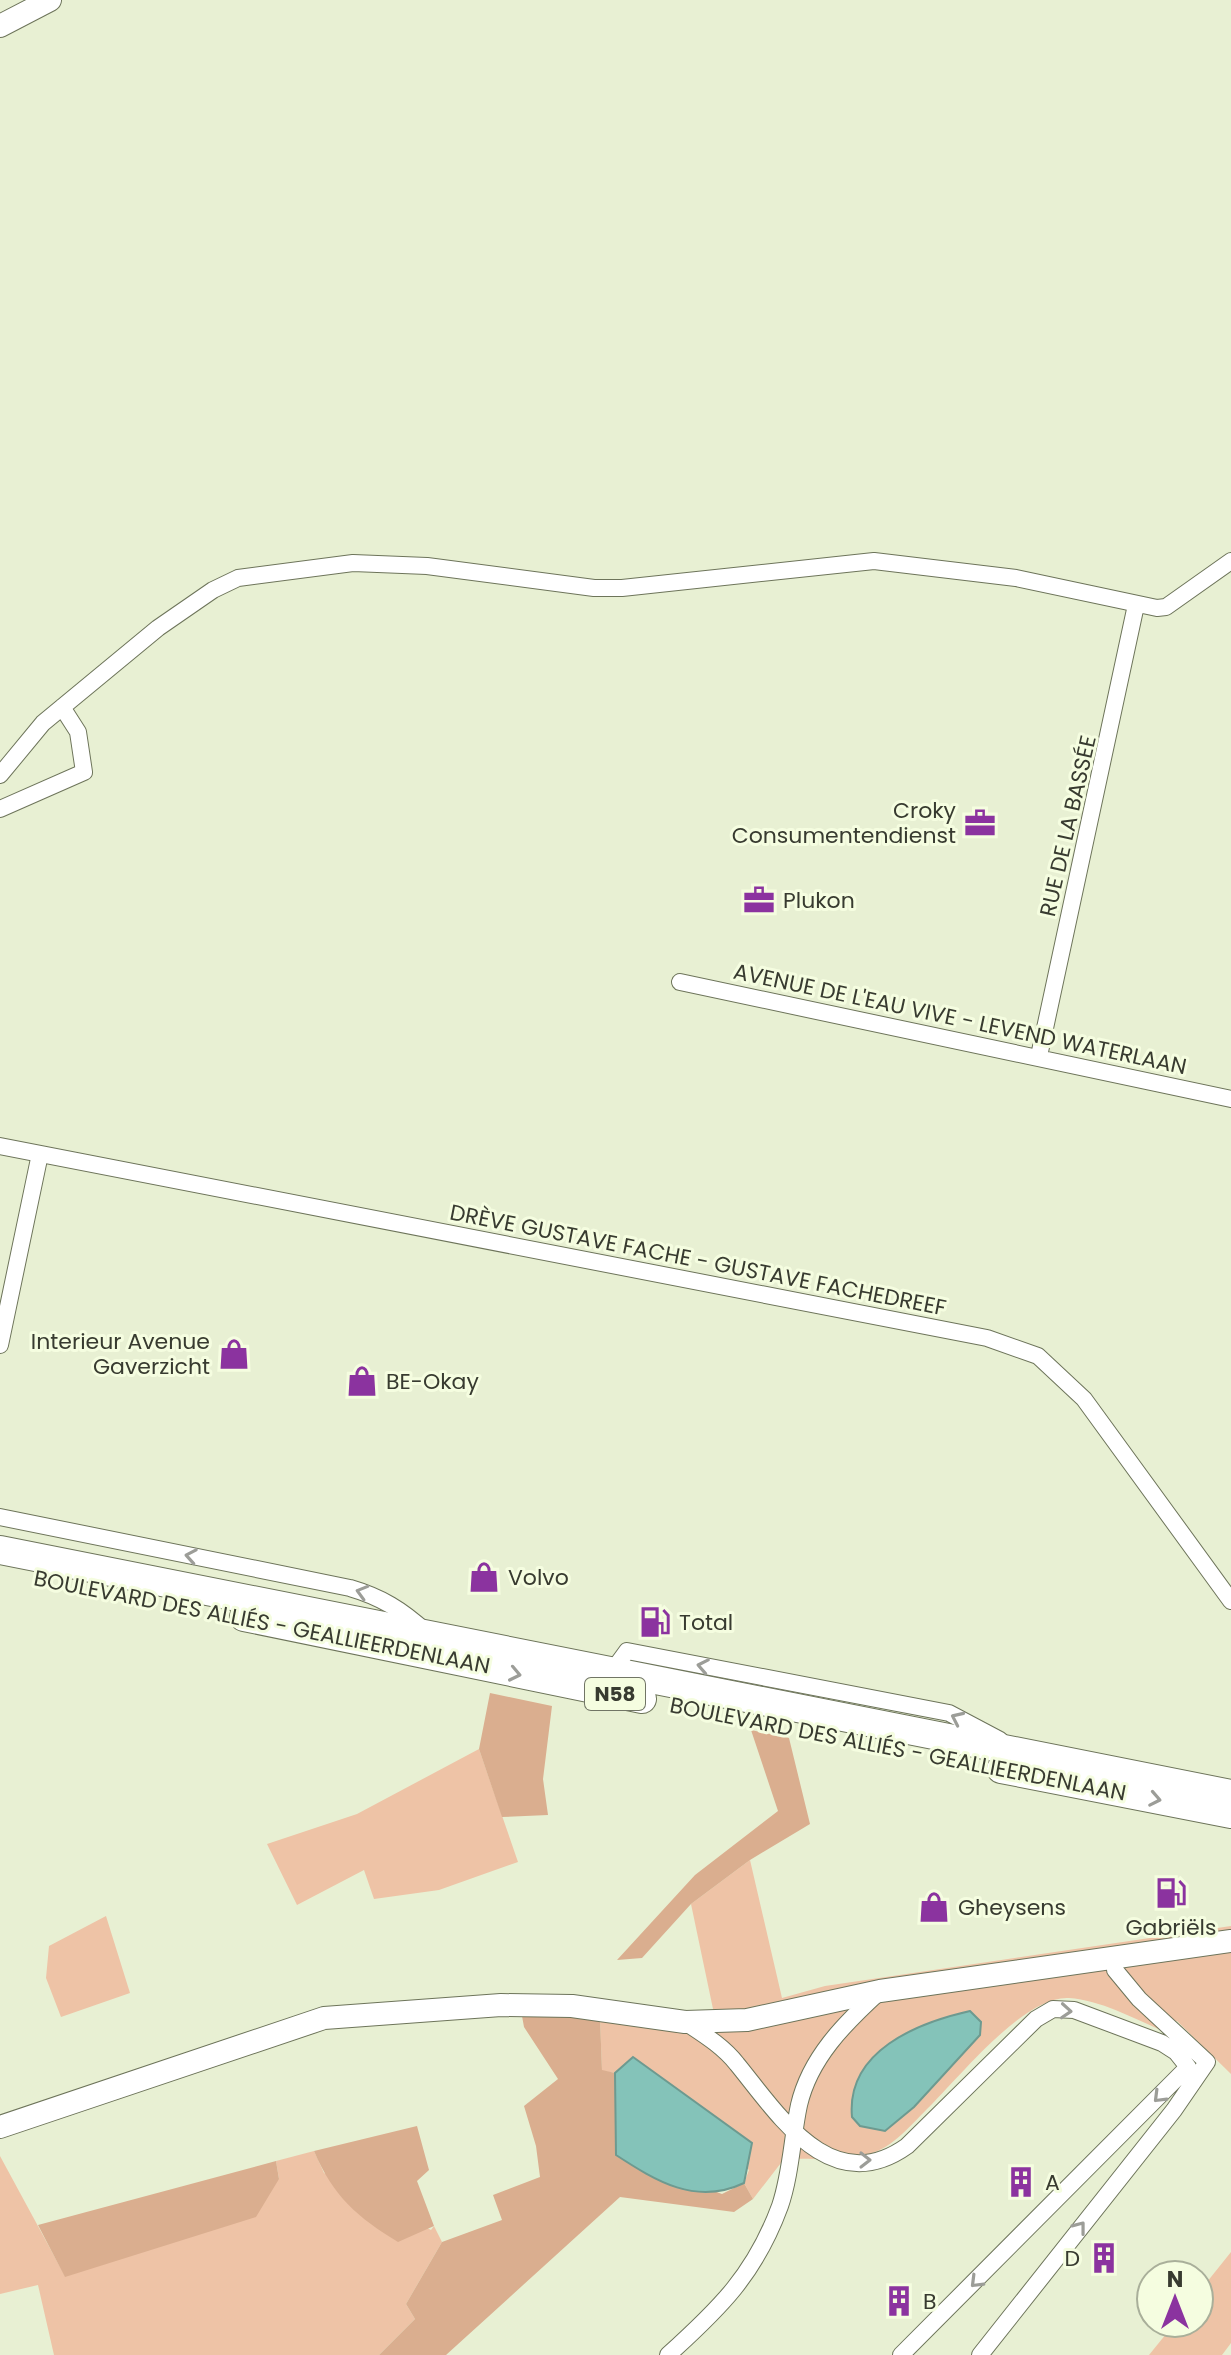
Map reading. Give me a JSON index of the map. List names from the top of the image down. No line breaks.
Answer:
{"streets":{"highway":["BOULEVARD DES ALLIÉS - GEALLIEERDENLAAN","N58"],"street":["RUE DE LA BASSÉE","AVENUE DE L'EAU VIVE - LEVEND WATERLAAN","DRÈVE GUSTAVE FACHE - GUSTAVE FACHEDREEF"]},"crossings":[["RUE DE LA BASSÉE","AVENUE DE L'EAU VIVE - LEVEND WATERLAAN"]],"places":{"office":["Croky Consumentendienst","Plukon"],"shop":["Interieur Avenue Gaverzicht","BE-Okay","Volvo","Gheysens"],"fuel station":["Total","Gabriëls"],"building":["A","D","B"]},"north":"top"}
